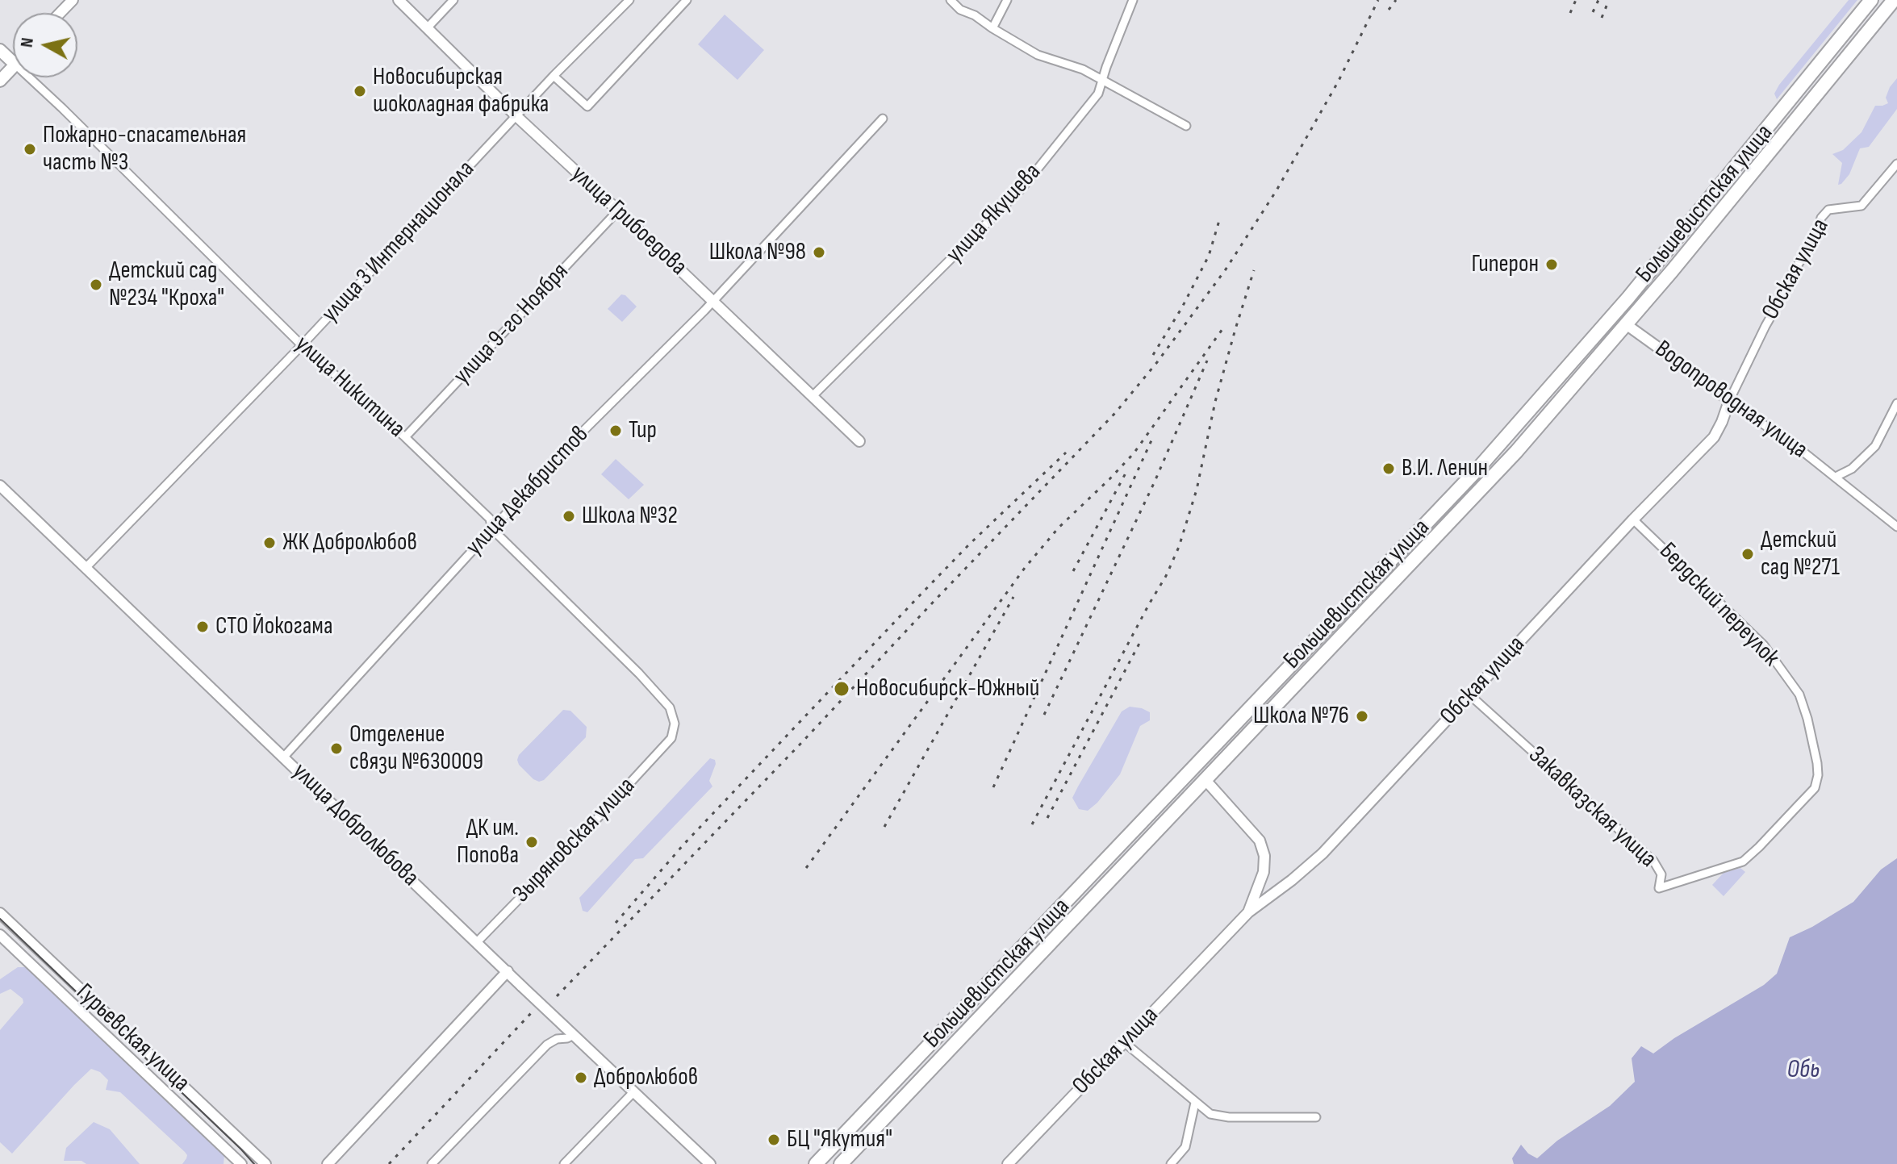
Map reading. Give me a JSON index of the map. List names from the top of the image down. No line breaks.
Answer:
{"streets":{"highway":["Большевистская улица"],"street":["улица Якушева","улица Грибоедова","улица 3 Интернационала","Обская улица","улица 9-го Ноября","улица Никитина","Водопроводная улица","улица Декабристов","Бердский переулок","Закавказская улица","улица Добролюбова","Зыряновская улица","Гурьевская улица"]},"crossings":[["Большевистская улица","Водопроводная улица"],["улица Якушева","улица Грибоедова"],["улица Грибоедова","улица 3 Интернационала"],["улица Грибоедова","улица 9-го Ноября"],["улица Грибоедова","улица Декабристов"],["улица 3 Интернационала","улица Никитина"],["улица 3 Интернационала","улица Добролюбова"],["Обская улица","Водопроводная улица"],["Обская улица","Бердский переулок"],["Обская улица","Закавказская улица"],["улица 9-го Ноября","улица Никитина"],["улица Никитина","улица Декабристов"],["улица Никитина","Зыряновская улица"],["улица Декабристов","улица Добролюбова"],["Бердский переулок","Закавказская улица"],["улица Добролюбова","Зыряновская улица"]],"water":["Обь"],"places":["Новосибирская шоколадная фабрика","Пожарно-спасательная часть №3","Школа №98","Гиперон","Детский сад №234 \"Кроха\"","Тир","В.И. Ленин","Школа №32","ЖК Добролюбов","Детский сад №271","СТО Йокогама","Новосибирск-Южный","Школа №76","Отделение связи №630009","ДК им. Попова","Добролюбов","БЦ \"Якутия\""],"north":"left"}
